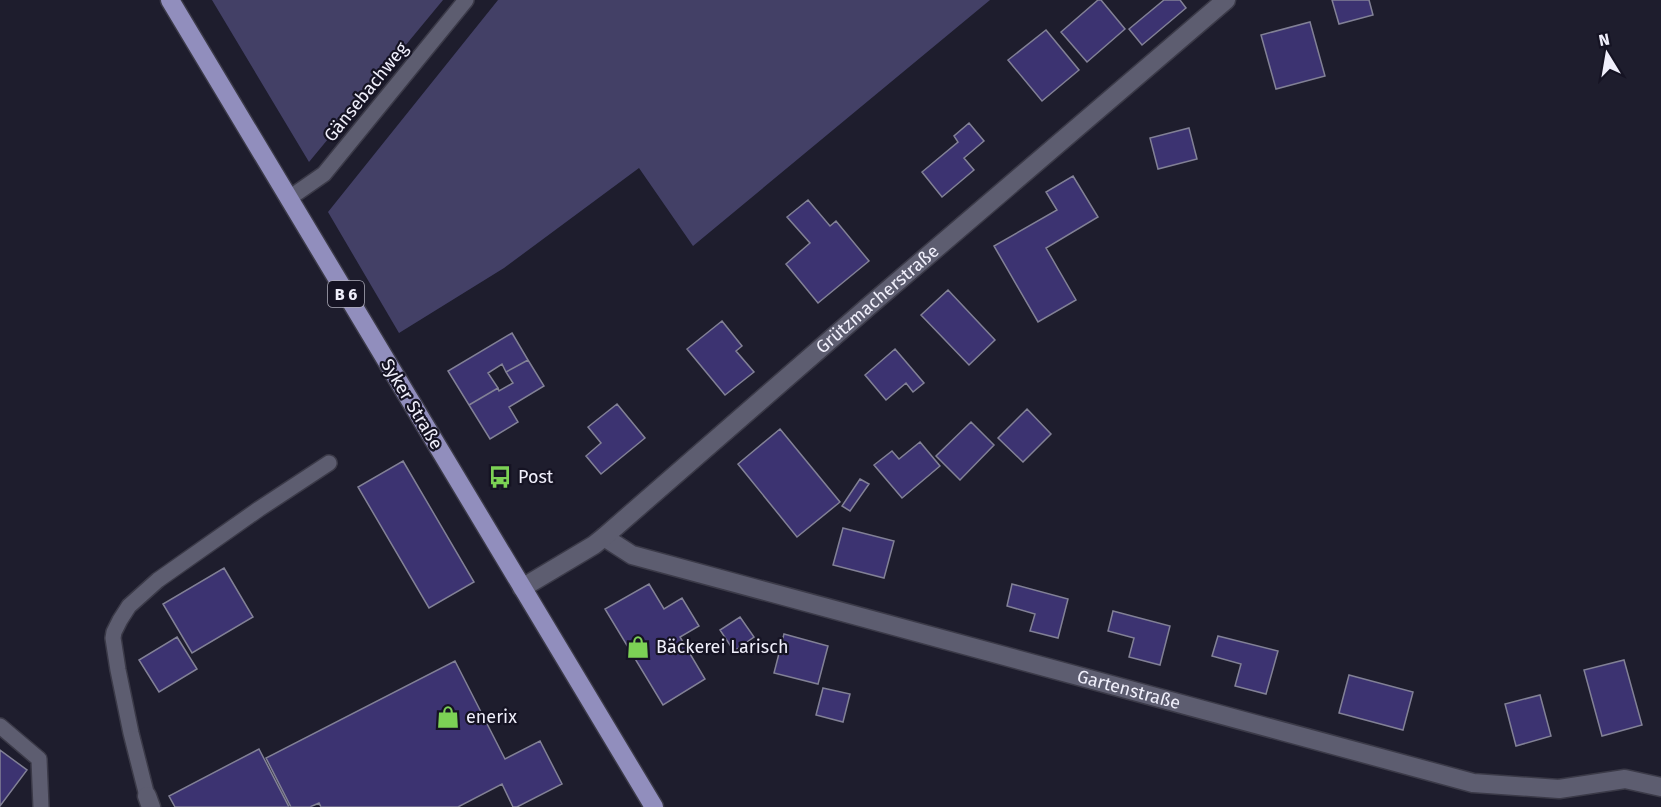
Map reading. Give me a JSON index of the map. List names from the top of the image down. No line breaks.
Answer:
{"streets":{"main road":["B 6","Syker Straße"],"street":["Grützmacherstraße","Gartenstraße"],"lane":["Gänsebachweg"]},"crossings":[["Gänsebachweg","Syker Straße"],["Grützmacherstraße","Syker Straße"],["Grützmacherstraße","Gartenstraße"]],"places":{"bus stop":["Post"],"shop":["Bäckerei Larisch","enerix"]},"north":"top"}
